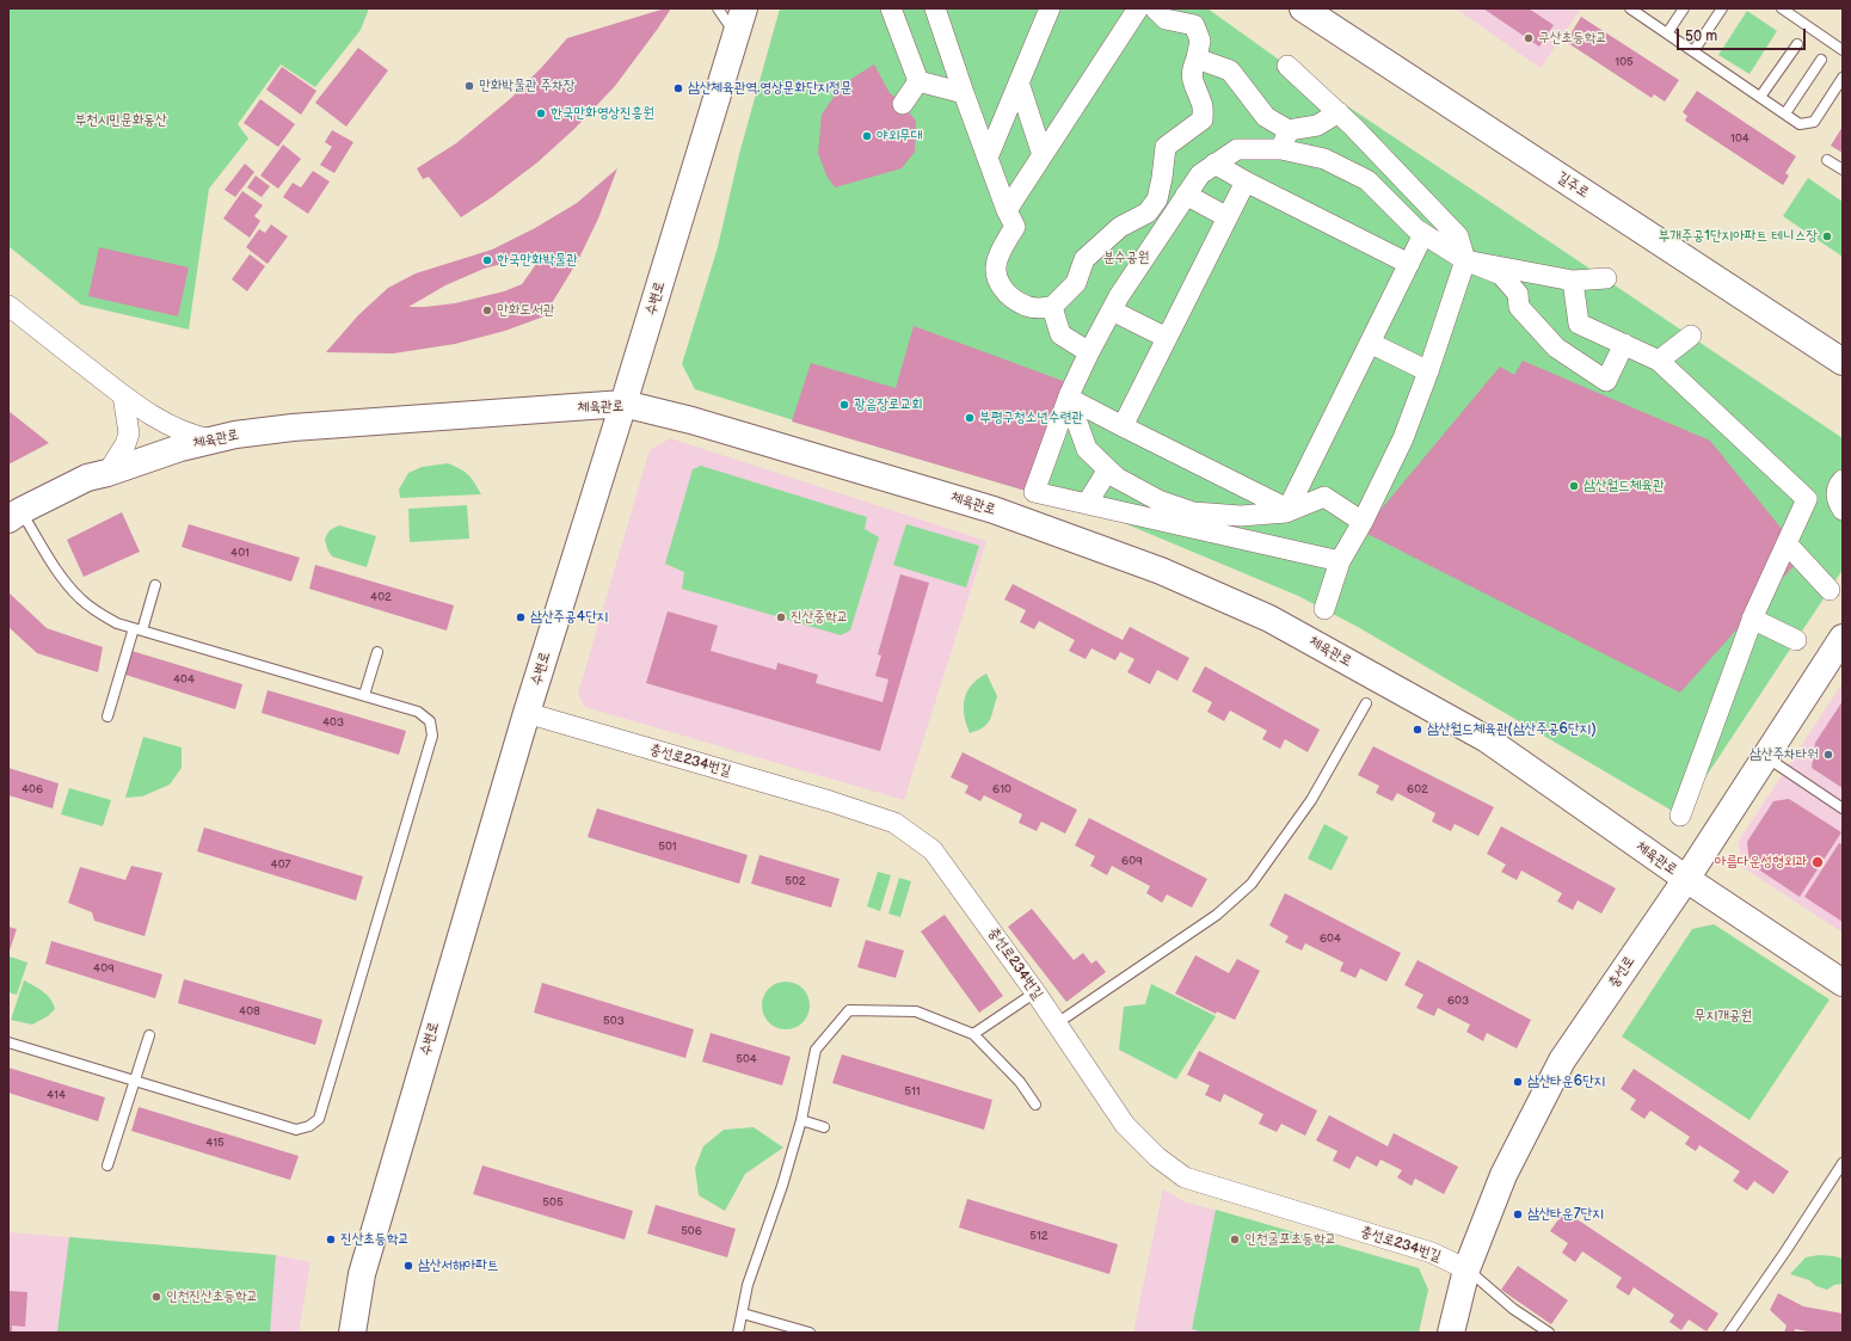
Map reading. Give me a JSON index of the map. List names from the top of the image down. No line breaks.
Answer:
{"streets":{"street":["길주로","수변로","체육관로","충선로234번길","충선로"]},"crossings":[["수변로","체육관로"],["수변로","충선로234번길"],["체육관로","충선로"],["충선로234번길","충선로"]],"parks":["부천시민문화동산","분수공원","무지개공원"],"places":["구산초등학교","만화박물관 주차장","삼산체육관역.영상문화단지정문","한국만화영상진흥원","야외무대","부개주공1단지아파트 테니스장","한국만화박물관","만화도서관","광음장로교회","부평구청소년수련관","삼산월드체육관","삼산주공4단지","진산중학교","삼산월드체육관(삼산주공6단지)","삼산주차타워","아름다운성형외과","삼산타운6단지","삼산타운7단지","진산초등학교","인천굴포초등학교","삼산서해아파트","인천진산초등학교"],"house_numbers":["105","104","401","402","404","403","406","610","602","501","609","407","502","604","409","603","408","503","504","511","414","415","505","506","512"],"scale_bar":"50 m"}
